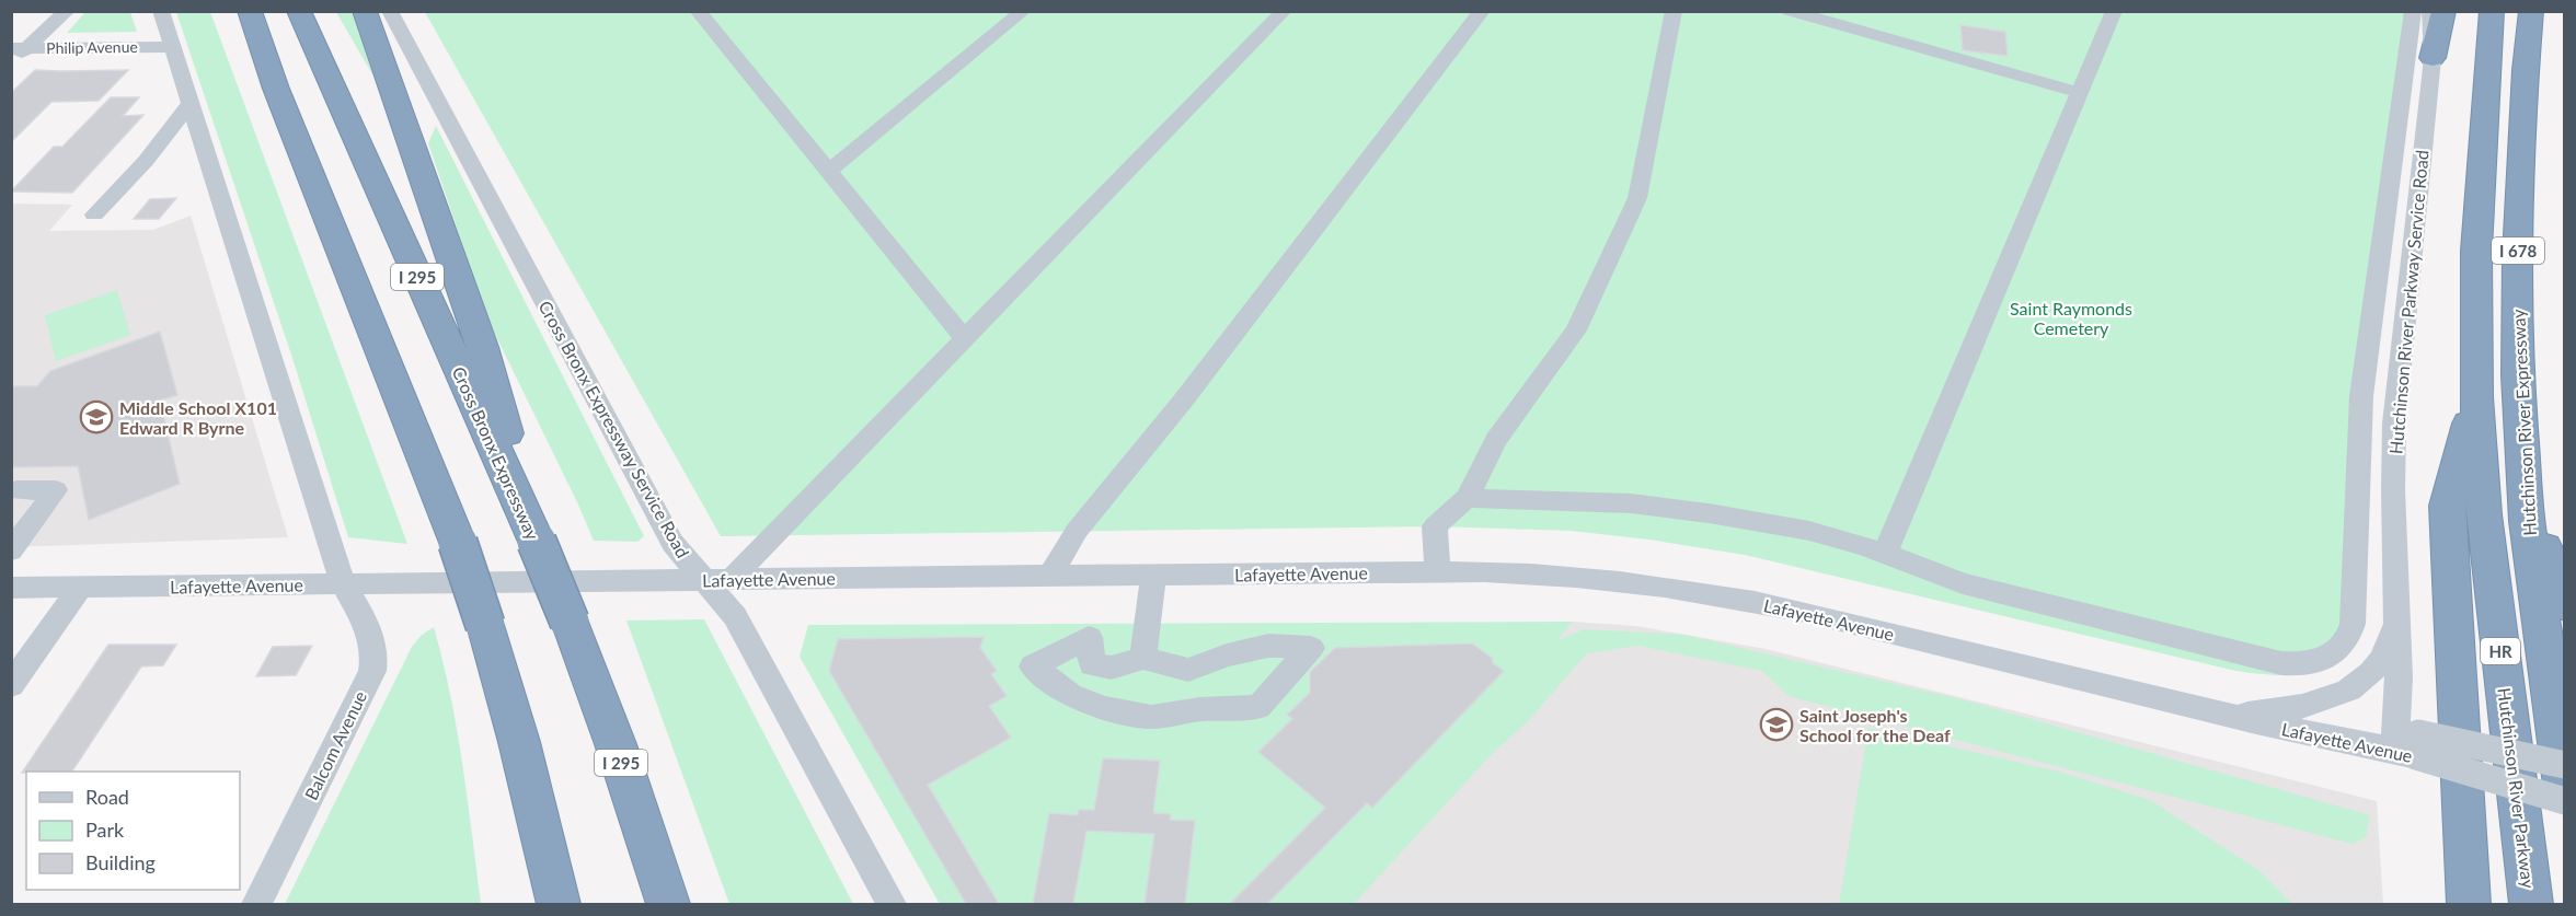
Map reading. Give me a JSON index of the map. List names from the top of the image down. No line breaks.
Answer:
{"streets":{"highway":["I 678","I 295","Hutchinson River Expressway","Cross Bronx Expressway","HR","Hutchinson River Parkway"],"street":["Philip Avenue","Hutchinson River Parkway Service Road","Cross Bronx Expressway Service Road","Lafayette Avenue","Balcom Avenue"]},"crossings":[["I 678","Hutchinson River Parkway"],["Hutchinson River Parkway Service Road","Lafayette Avenue"],["Cross Bronx Expressway Service Road","Lafayette Avenue"],["Lafayette Avenue","Balcom Avenue"]],"parks":["Saint Raymonds Cemetery"],"places":{"school or university":["Middle School X101 Edward R Byrne","Saint Joseph's School for the Deaf"]},"legend":["Road","Park","Building"]}
